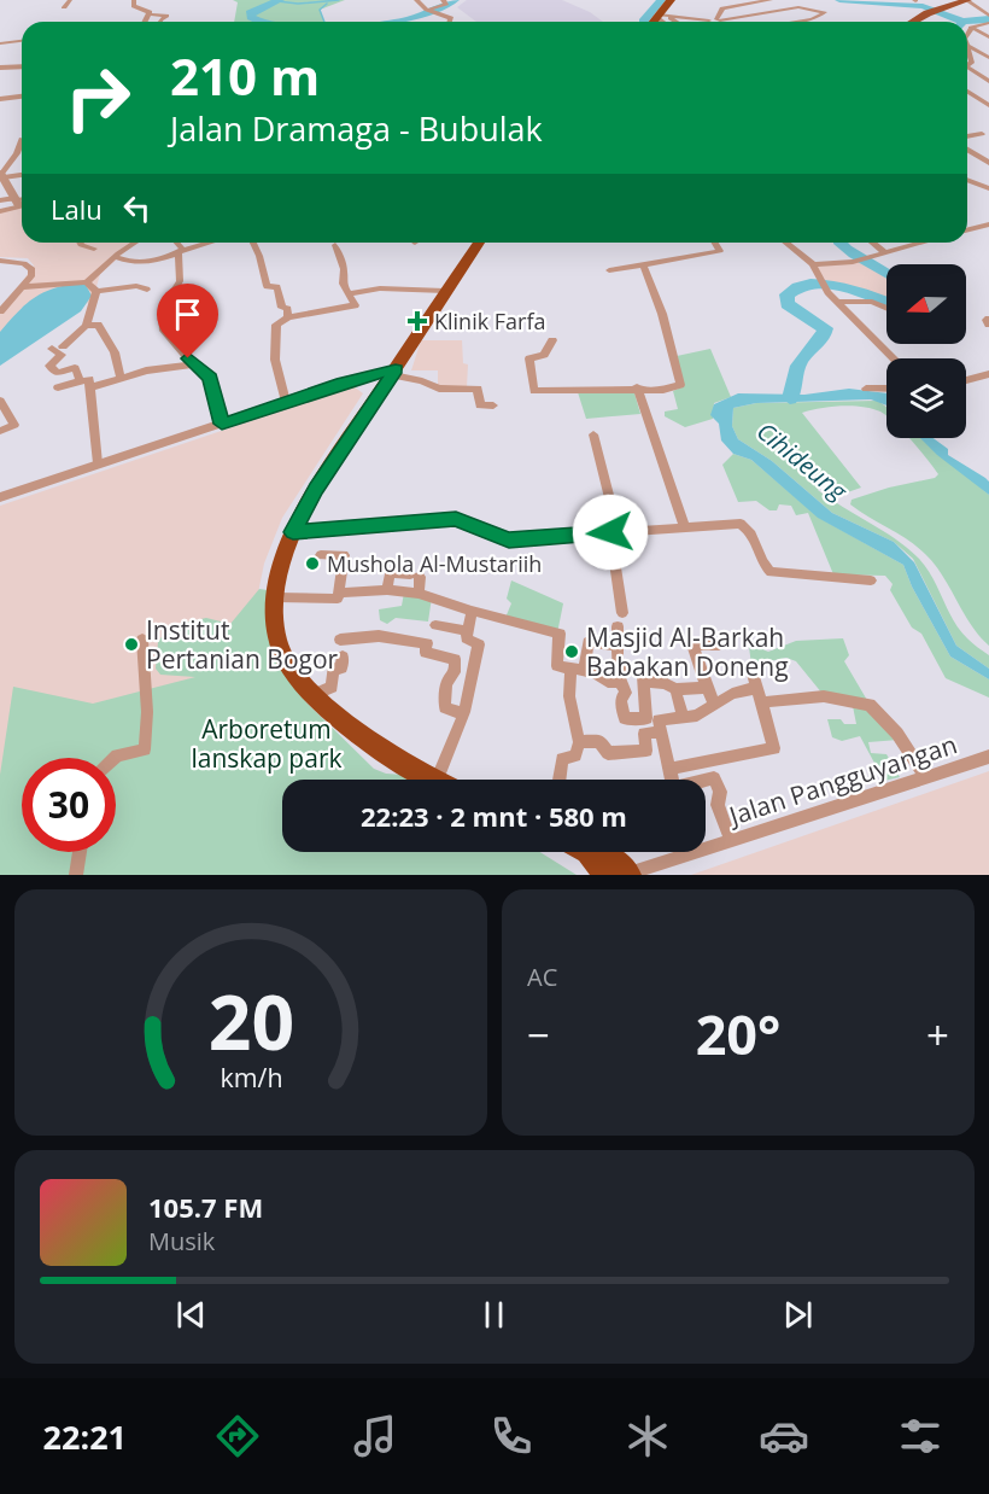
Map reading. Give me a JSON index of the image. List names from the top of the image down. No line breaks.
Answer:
{"streets":{"street":["Jalan Pangguyangan"]},"water":["Cihideung"],"parks":["Arboretum lanskap park"],"places":{"health":["Klinik Farfa"],"other":["Mushola Al-Mustariih","Institut Pertanian Bogor","Masjid Al-Barkah Babakan Doneng"]},"north":"left","page":{"turn":["210 m","Jalan Dramaga - Bubulak"],"then":"Lalu","limit":"30","trip":"22:23 · 2 mnt · 580 m","tile":"AC","heat":["−","20°","+"],"song":["105.7 FM","Musik"],"tabs":"22:21","gauge":["20","km/h"]}}
